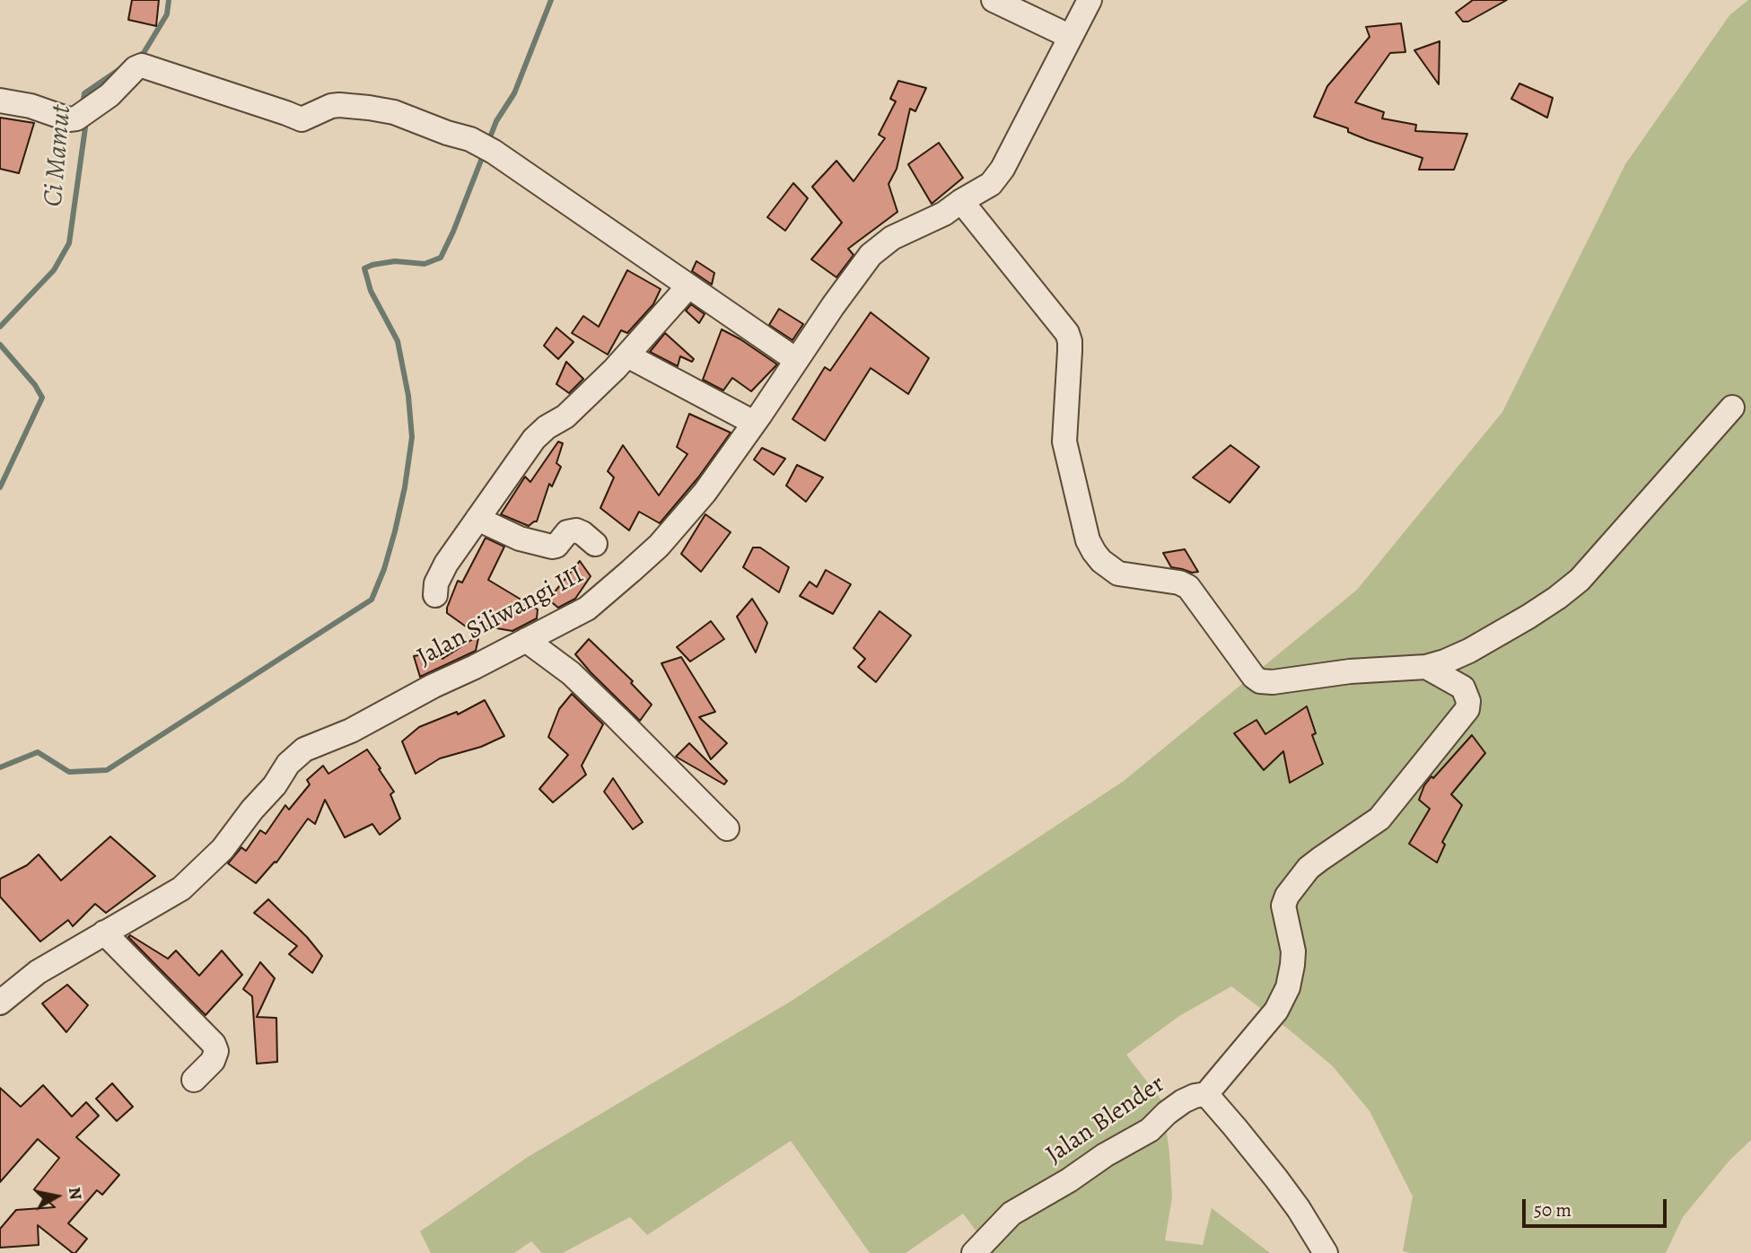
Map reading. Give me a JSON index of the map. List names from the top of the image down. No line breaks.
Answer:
{"streets":{"street":["Jalan Siliwangi III","Jalan Blender"]},"water":["Ci Mamut"],"scale_bar":"50 m","north":"right"}
